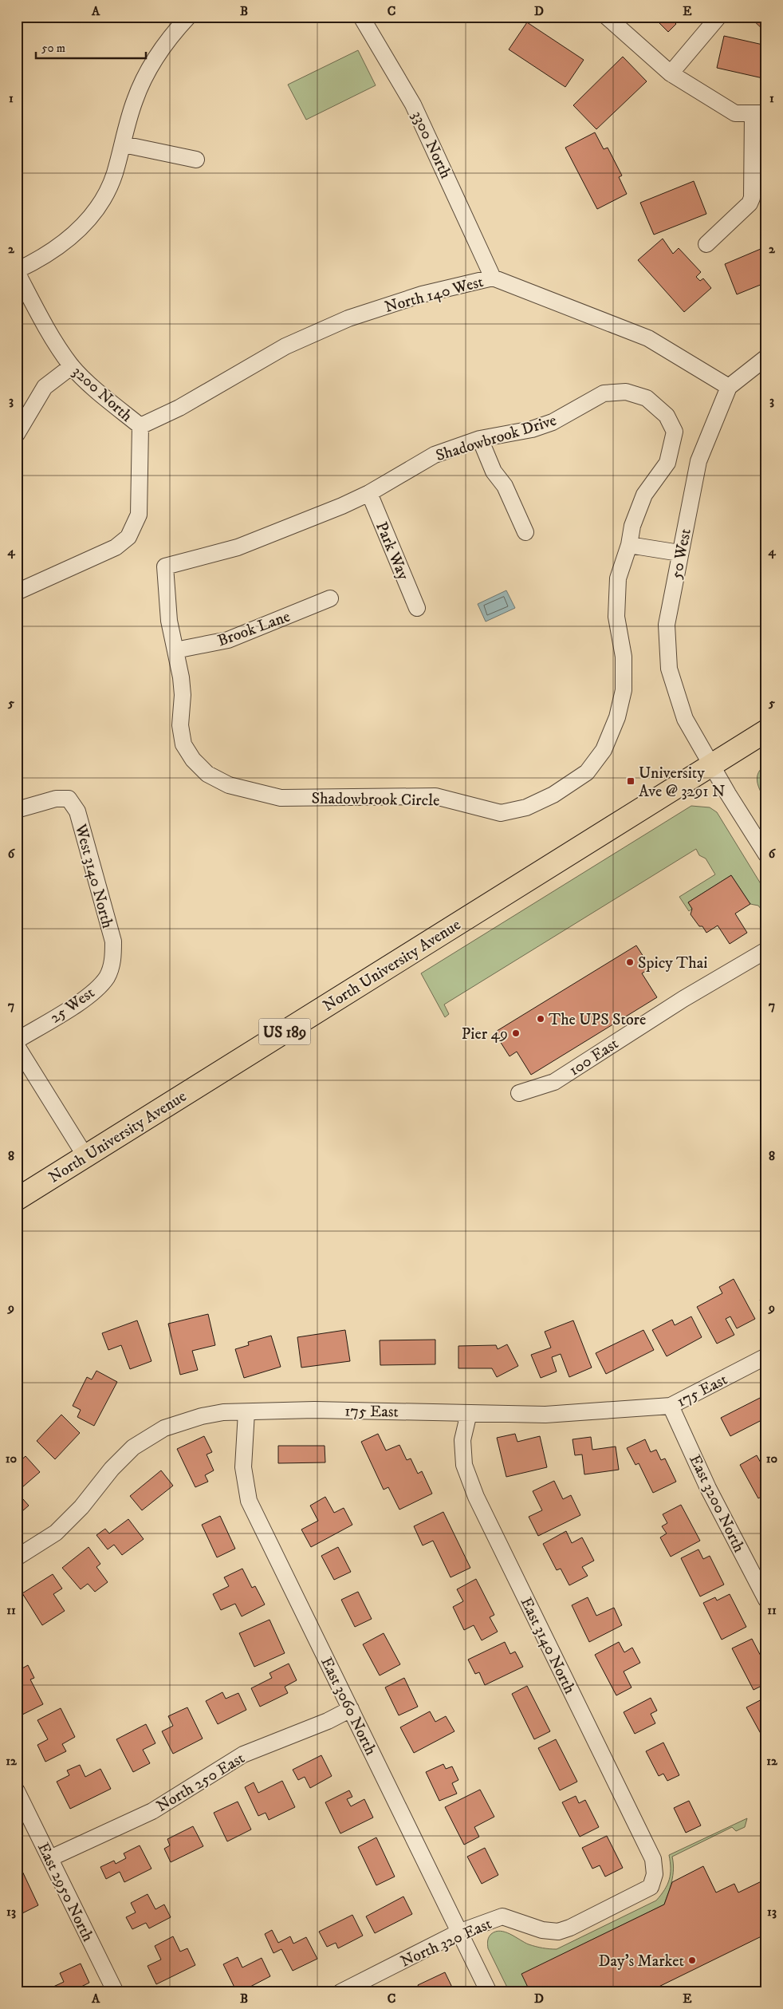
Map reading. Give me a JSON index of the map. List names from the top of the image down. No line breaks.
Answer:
{"streets":{"highway":["North University Avenue","US 189"],"street":["3300 North","North 140 West","3200 North","Shadowbrook Drive","Park Way","50 West","Brook Lane","Shadowbrook Circle","West 3140 North","25 West","100 East","175 East","East 3200 North","East 3140 North","East 3060 North","North 250 East","East 2950 North","North 320 East"]},"crossings":[["3300 North","North 140 West"],["North 140 West","3200 North"],["North 140 West","50 West"],["Shadowbrook Drive","Park Way"],["Shadowbrook Drive","Shadowbrook Circle"],["50 West","North University Avenue"],["Brook Lane","Shadowbrook Circle"],["West 3140 North","25 West"],["175 East","East 3200 North"],["175 East","East 3140 North"],["175 East","East 3060 North"],["East 3140 North","North 320 East"],["East 3060 North","North 250 East"],["East 3060 North","North 320 East"],["North 250 East","East 2950 North"]],"places":{"transit":["University Ave @ 3291 N"],"other":["Spicy Thai","The UPS Store","Pier 49","Day's Market"]},"scale_bar":"50 m","grid":{"columns":["A","B","C","D","E"],"rows":["1","2","3","4","5","6","7","8","9","10","11","12","13"]}}
